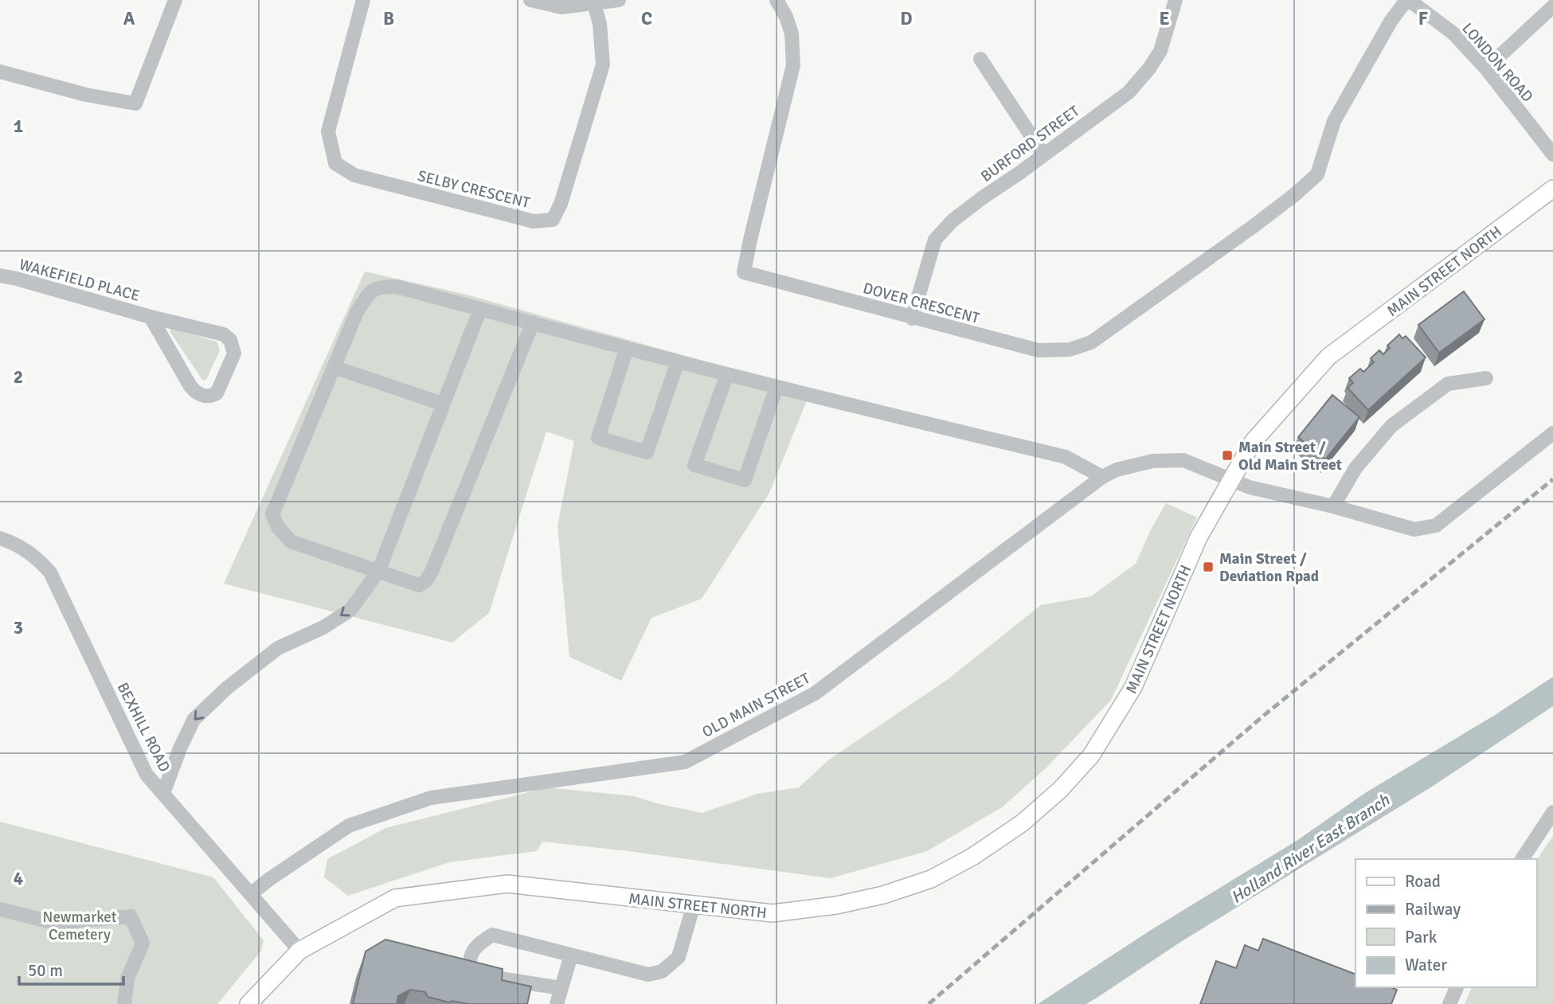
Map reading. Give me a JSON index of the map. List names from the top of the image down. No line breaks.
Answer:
{"streets":{"main road":["MAIN STREET NORTH"],"street":["LONDON ROAD","BURFORD STREET","SELBY CRESCENT","WAKEFIELD PLACE","DOVER CRESCENT","OLD MAIN STREET","BEXHILL ROAD"]},"crossings":[["LONDON ROAD","DOVER CRESCENT"],["BURFORD STREET","DOVER CRESCENT"],["MAIN STREET NORTH","OLD MAIN STREET"],["MAIN STREET NORTH","BEXHILL ROAD"],["OLD MAIN STREET","BEXHILL ROAD"]],"water":["Holland River East Branch"],"parks":["Newmarket Cemetery"],"places":{"transit":["Main Street / Old Main Street","Main Street / Deviation Rpad"]},"legend":["Road","Railway","Park","Water"],"scale_bar":"50 m","grid":{"columns":["A","B","C","D","E","F"],"rows":["1","2","3","4"]}}
